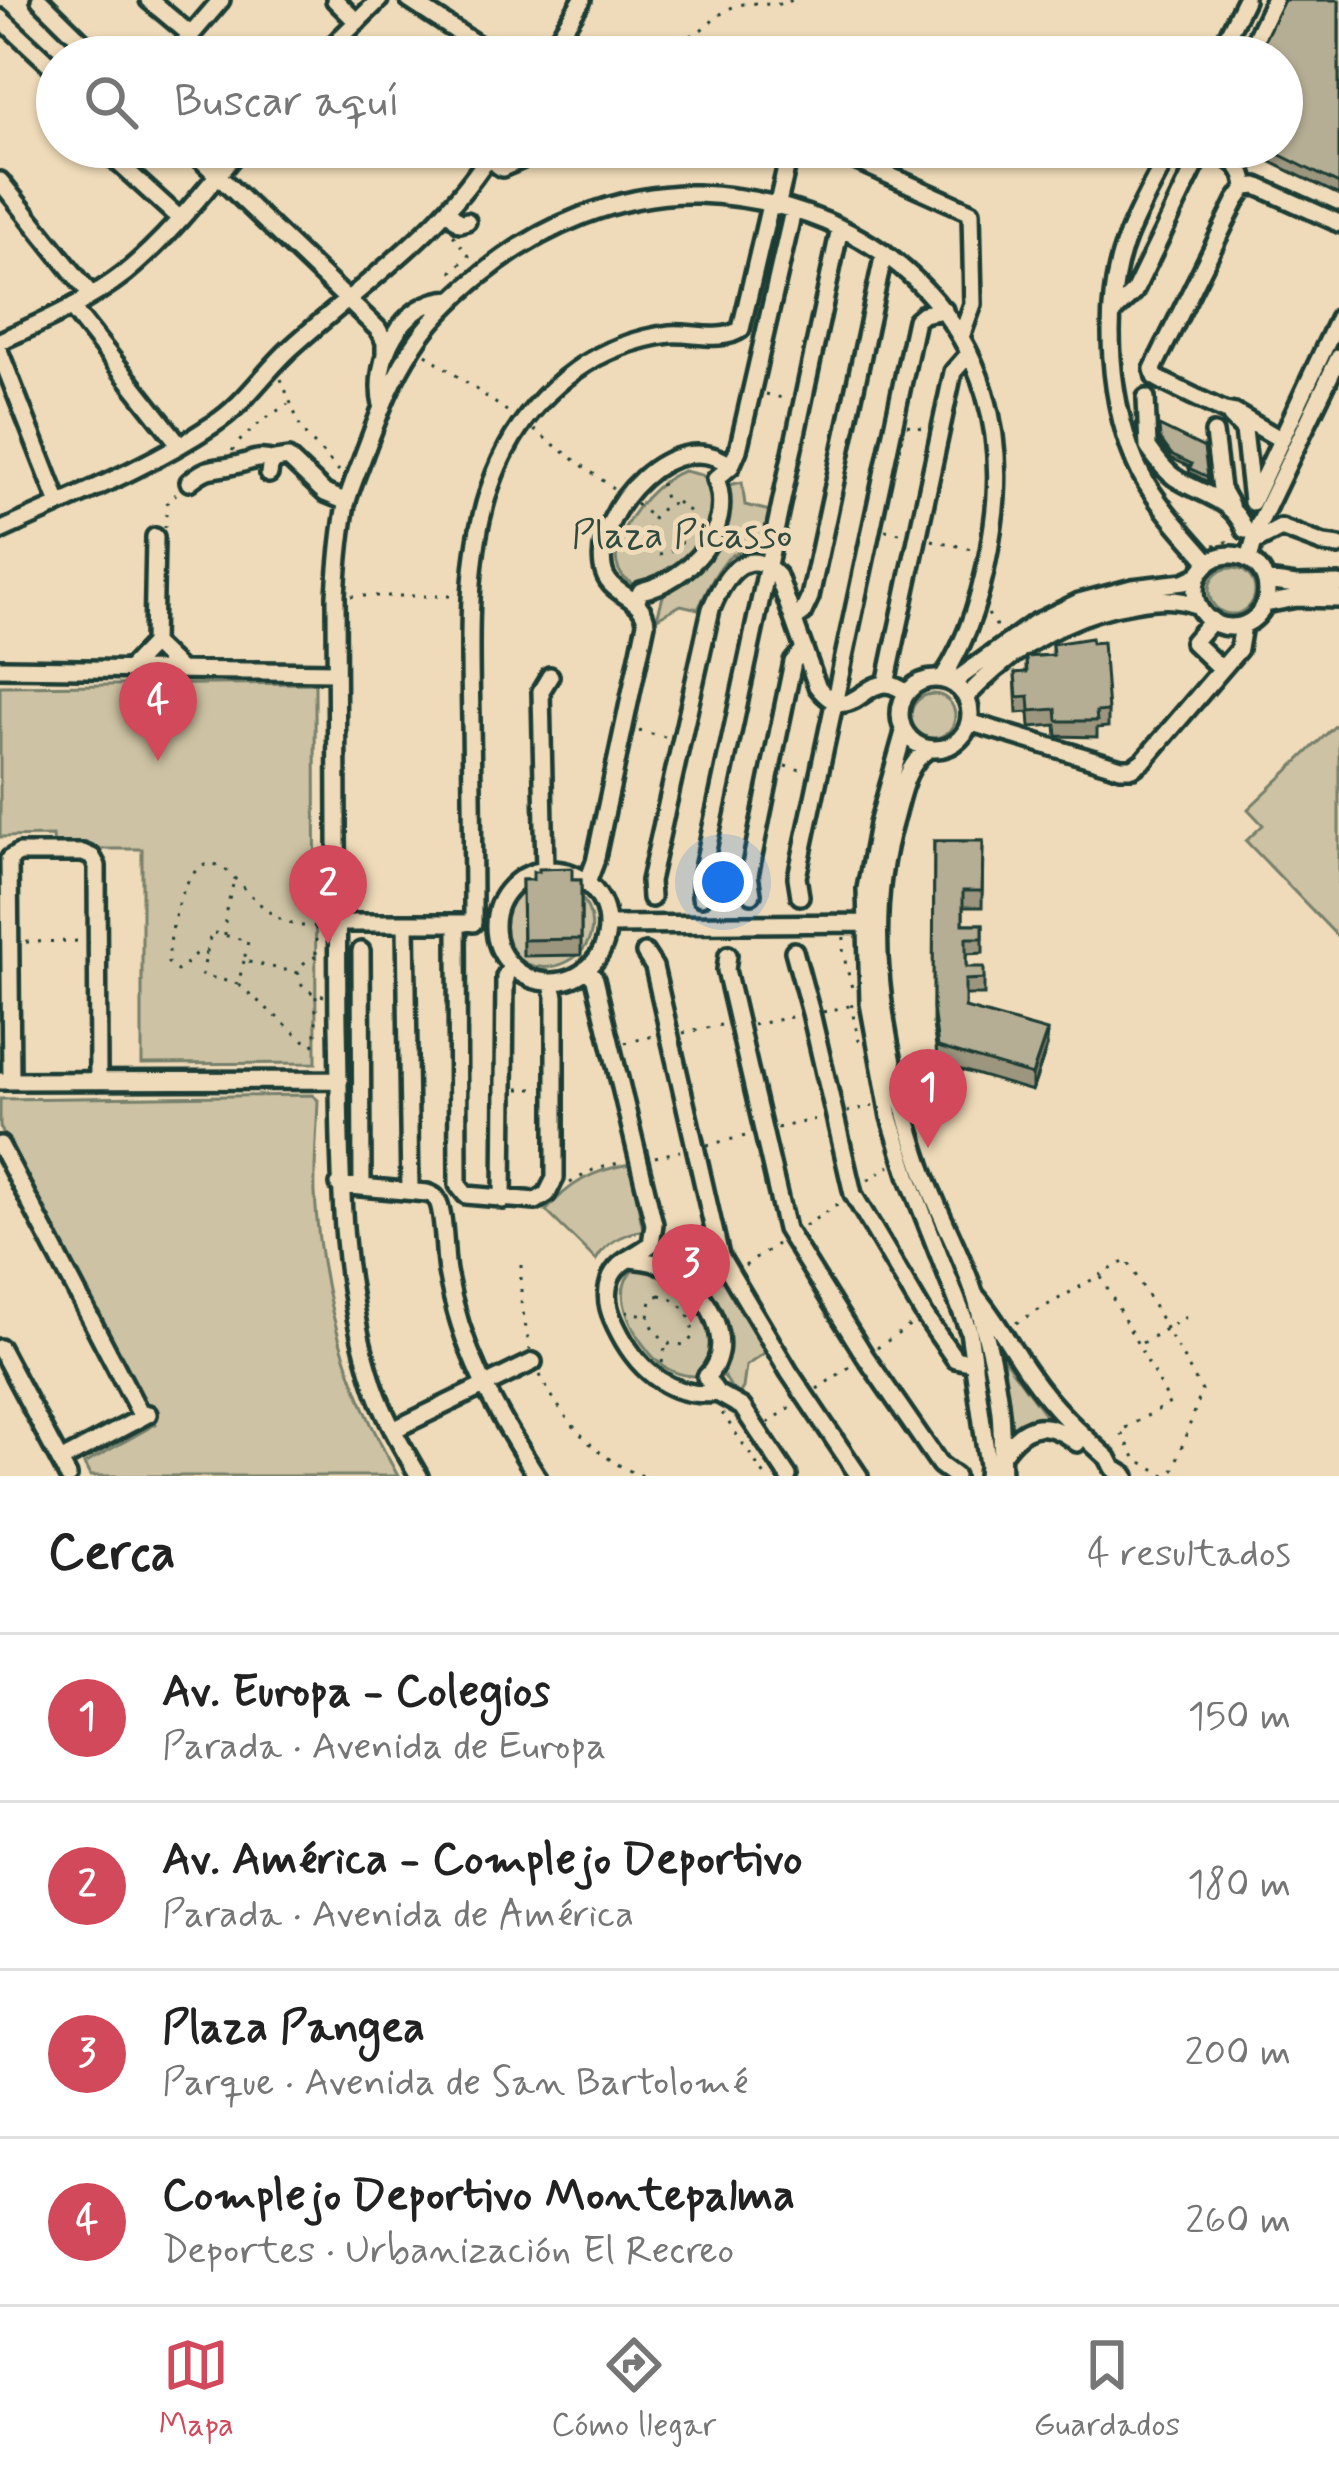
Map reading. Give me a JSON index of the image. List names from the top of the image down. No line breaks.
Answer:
{"parks":["Plaza Picasso"],"page":{"search":"Buscar aquí","pins":["4","2","1","3"],"heading":["Cerca","4 resultados"],"list":[{"mark":"1","name":"Av. Europa - Colegios","note":"Parada · Avenida de Europa","value":"150 m"},{"mark":"2","name":"Av. América - Complejo Deportivo","note":"Parada · Avenida de América","value":"180 m"},{"mark":"3","name":"Plaza Pangea","note":"Parque · Avenida de San Bartolomé","value":"200 m"},{"mark":"4","name":"Complejo Deportivo Montepalma","note":"Deportes · Urbanización El Recreo","value":"260 m"}],"nav":["Mapa","Cómo llegar","Guardados"]}}
